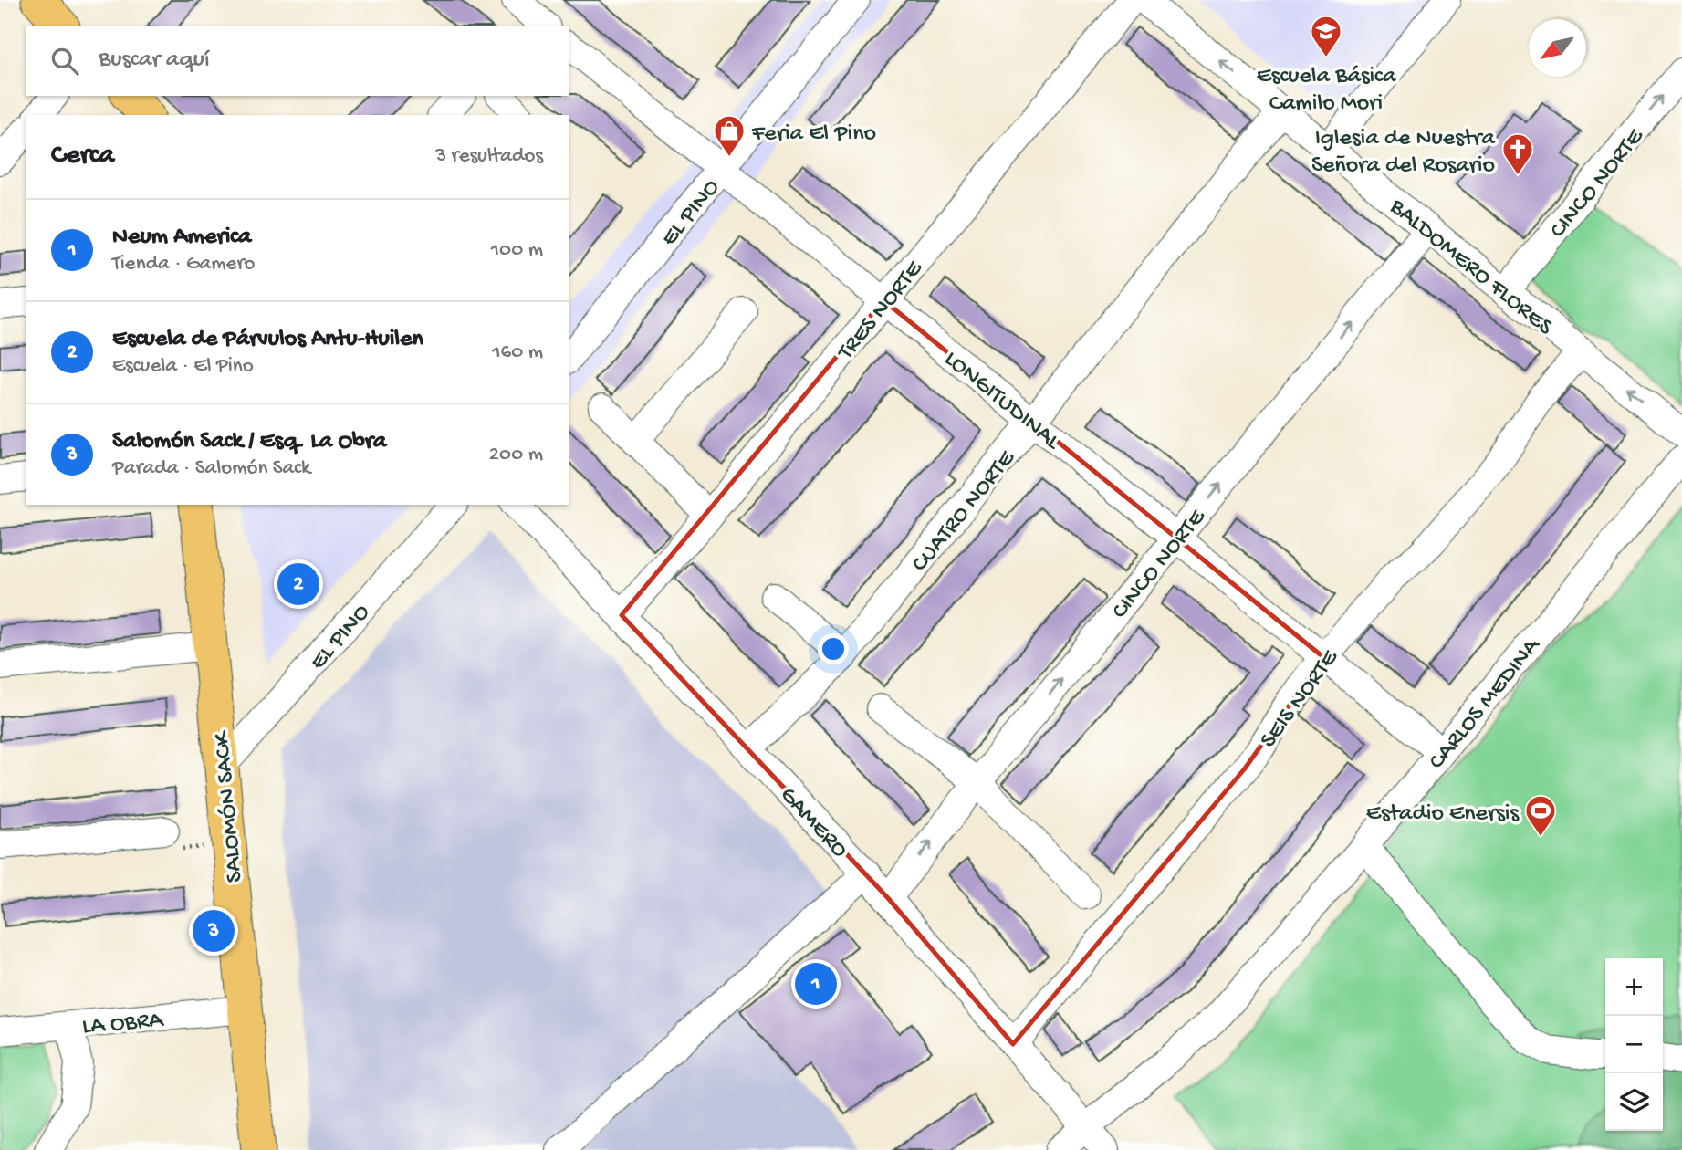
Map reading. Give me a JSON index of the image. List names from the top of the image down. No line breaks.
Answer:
{"streets":{"main road":["SALOMÓN SACK"],"street":["CINCO NORTE","EL PINO","BALDOMERO FLORES","TRES NORTE","LONGITUDINAL","CUATRO NORTE","SEIS NORTE","CARLOS MEDINA","GAMERO","LA OBRA"]},"crossings":[["CINCO NORTE","BALDOMERO FLORES"],["CINCO NORTE","LONGITUDINAL"],["CINCO NORTE","GAMERO"],["EL PINO","LONGITUDINAL"],["EL PINO","SALOMÓN SACK"],["BALDOMERO FLORES","CUATRO NORTE"],["BALDOMERO FLORES","SEIS NORTE"],["TRES NORTE","LONGITUDINAL"],["TRES NORTE","GAMERO"],["LONGITUDINAL","CUATRO NORTE"],["LONGITUDINAL","SEIS NORTE"],["LONGITUDINAL","CARLOS MEDINA"],["CUATRO NORTE","GAMERO"],["SEIS NORTE","GAMERO"],["CARLOS MEDINA","GAMERO"],["SALOMÓN SACK","LA OBRA"]],"one_way":["CINCO NORTE","BALDOMERO FLORES"],"places":{"school or university":["Escuela Básica Camilo Mori"],"shop":["Feria El Pino"],"church":["Iglesia de Nuestra Señora del Rosario"],"sports":["Estadio Enersis"]},"north":"bottom left","page":{"search":"Buscar aquí","heading":["Cerca","3 resultados"],"list":[{"mark":"1","name":"Neum America","note":"Tienda · Gamero","value":"100 m"},{"mark":"2","name":"Escuela de Párvulos Antu-Huilen","note":"Escuela · El Pino","value":"160 m"},{"mark":"3","name":"Salomón Sack / Esq. La Obra","note":"Parada · Salomón Sack","value":"200 m"}],"pins":["2","3","1"],"map_buttons":["+","−"]}}
